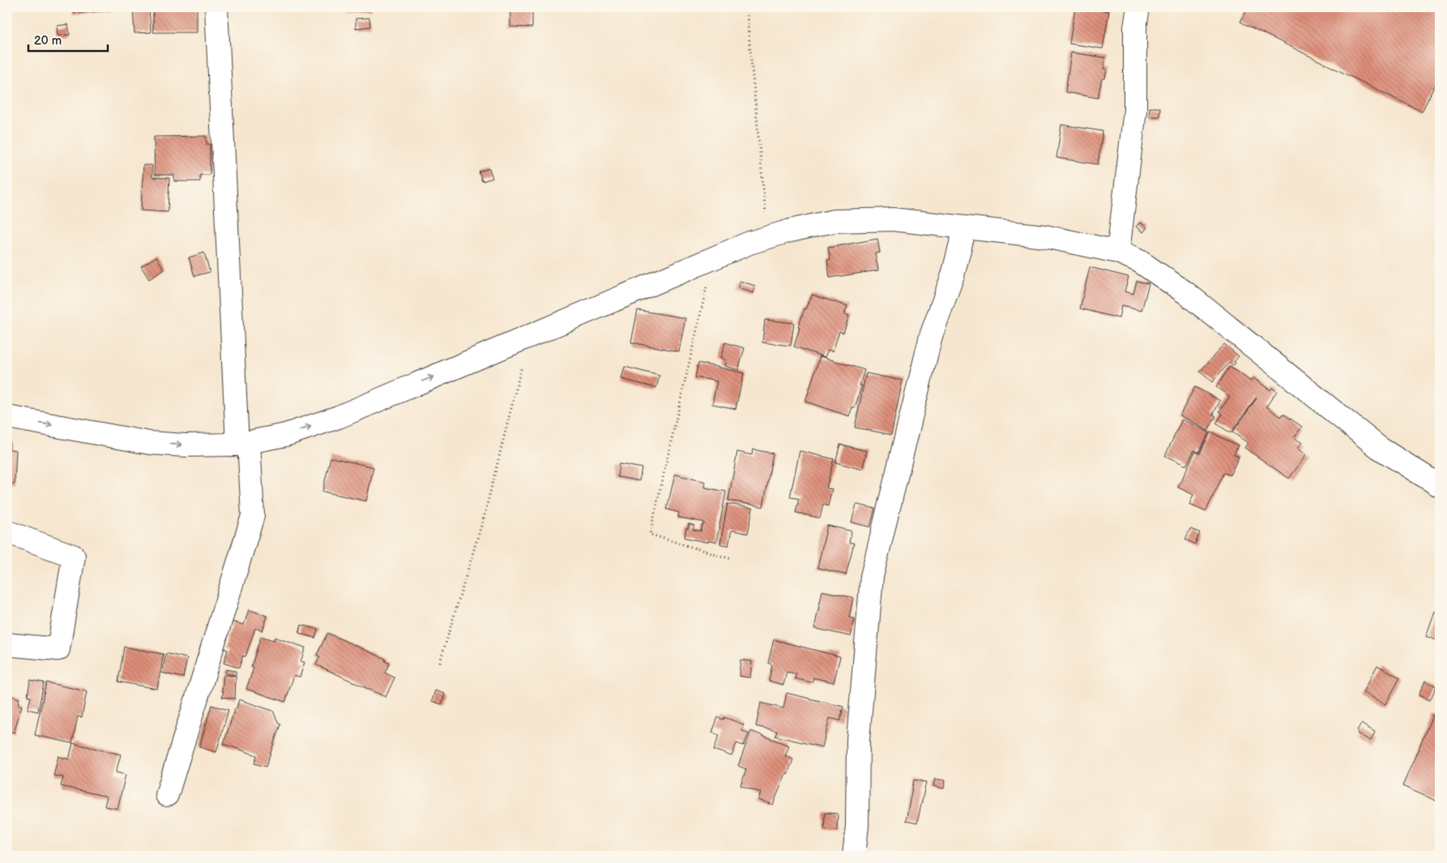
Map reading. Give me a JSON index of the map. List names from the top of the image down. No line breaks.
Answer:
{"scale_bar":"20 m"}
